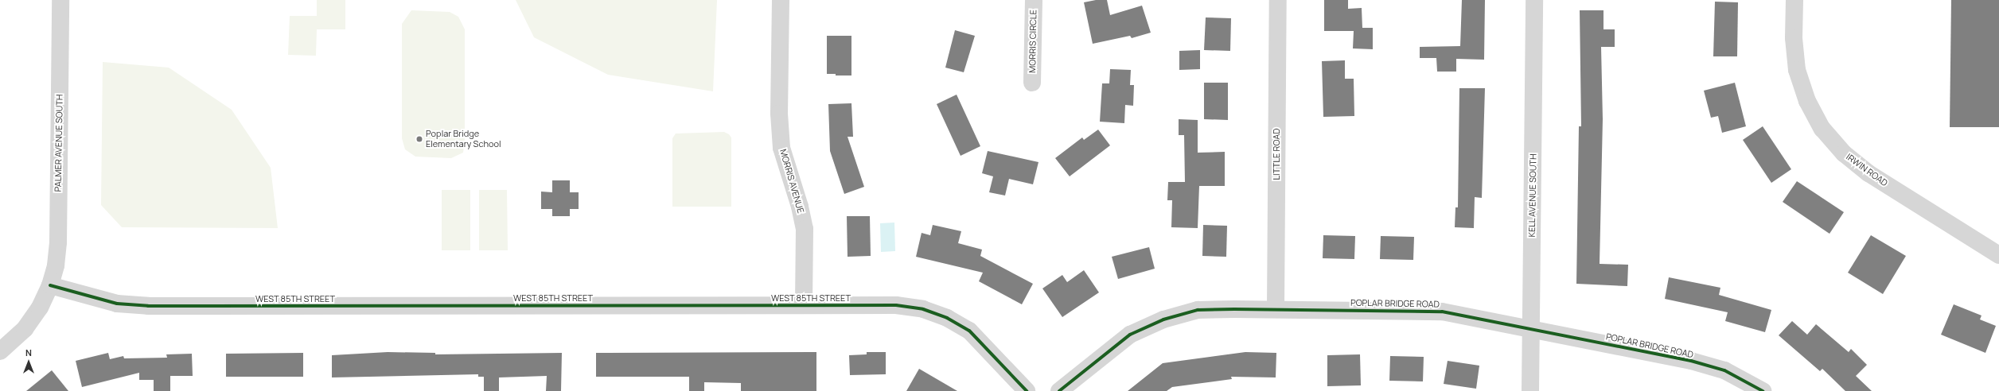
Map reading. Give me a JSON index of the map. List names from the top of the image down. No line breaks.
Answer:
{"streets":{"street":["MORRIS CIRCLE","PALMER AVENUE SOUTH","LITTLE ROAD","IRWIN ROAD","MORRIS AVENUE","KELL AVENUE SOUTH","WEST 85TH STREET","POPLAR BRIDGE ROAD"]},"crossings":[["PALMER AVENUE SOUTH","WEST 85TH STREET"],["LITTLE ROAD","POPLAR BRIDGE ROAD"],["MORRIS AVENUE","WEST 85TH STREET"],["KELL AVENUE SOUTH","POPLAR BRIDGE ROAD"]],"places":["Poplar Bridge Elementary School"],"north":"top"}
